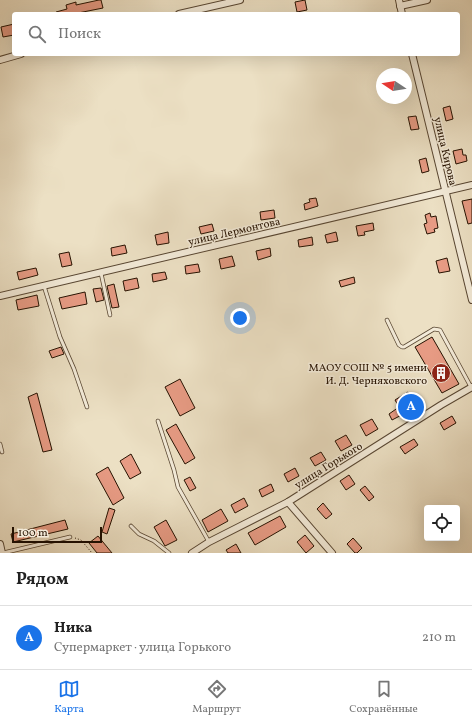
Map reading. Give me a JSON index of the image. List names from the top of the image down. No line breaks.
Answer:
{"streets":{"street":["улица Кирова","улица Лермонтова","улица Горького"]},"crossings":[["улица Кирова","улица Лермонтова"]],"places":{"building":["МАОУ СОШ № 5 имени И. Д. Черняховского"]},"scale_bar":"100 m","north":"left","page":{"search":"Поиск","pins":"A","scale":"100 m","heading":"Рядом","list":[{"mark":"A","name":"Ника","note":"Супермаркет · улица Горького","value":"210 m"}],"nav":["Карта","Маршрут","Сохранённые"]}}
